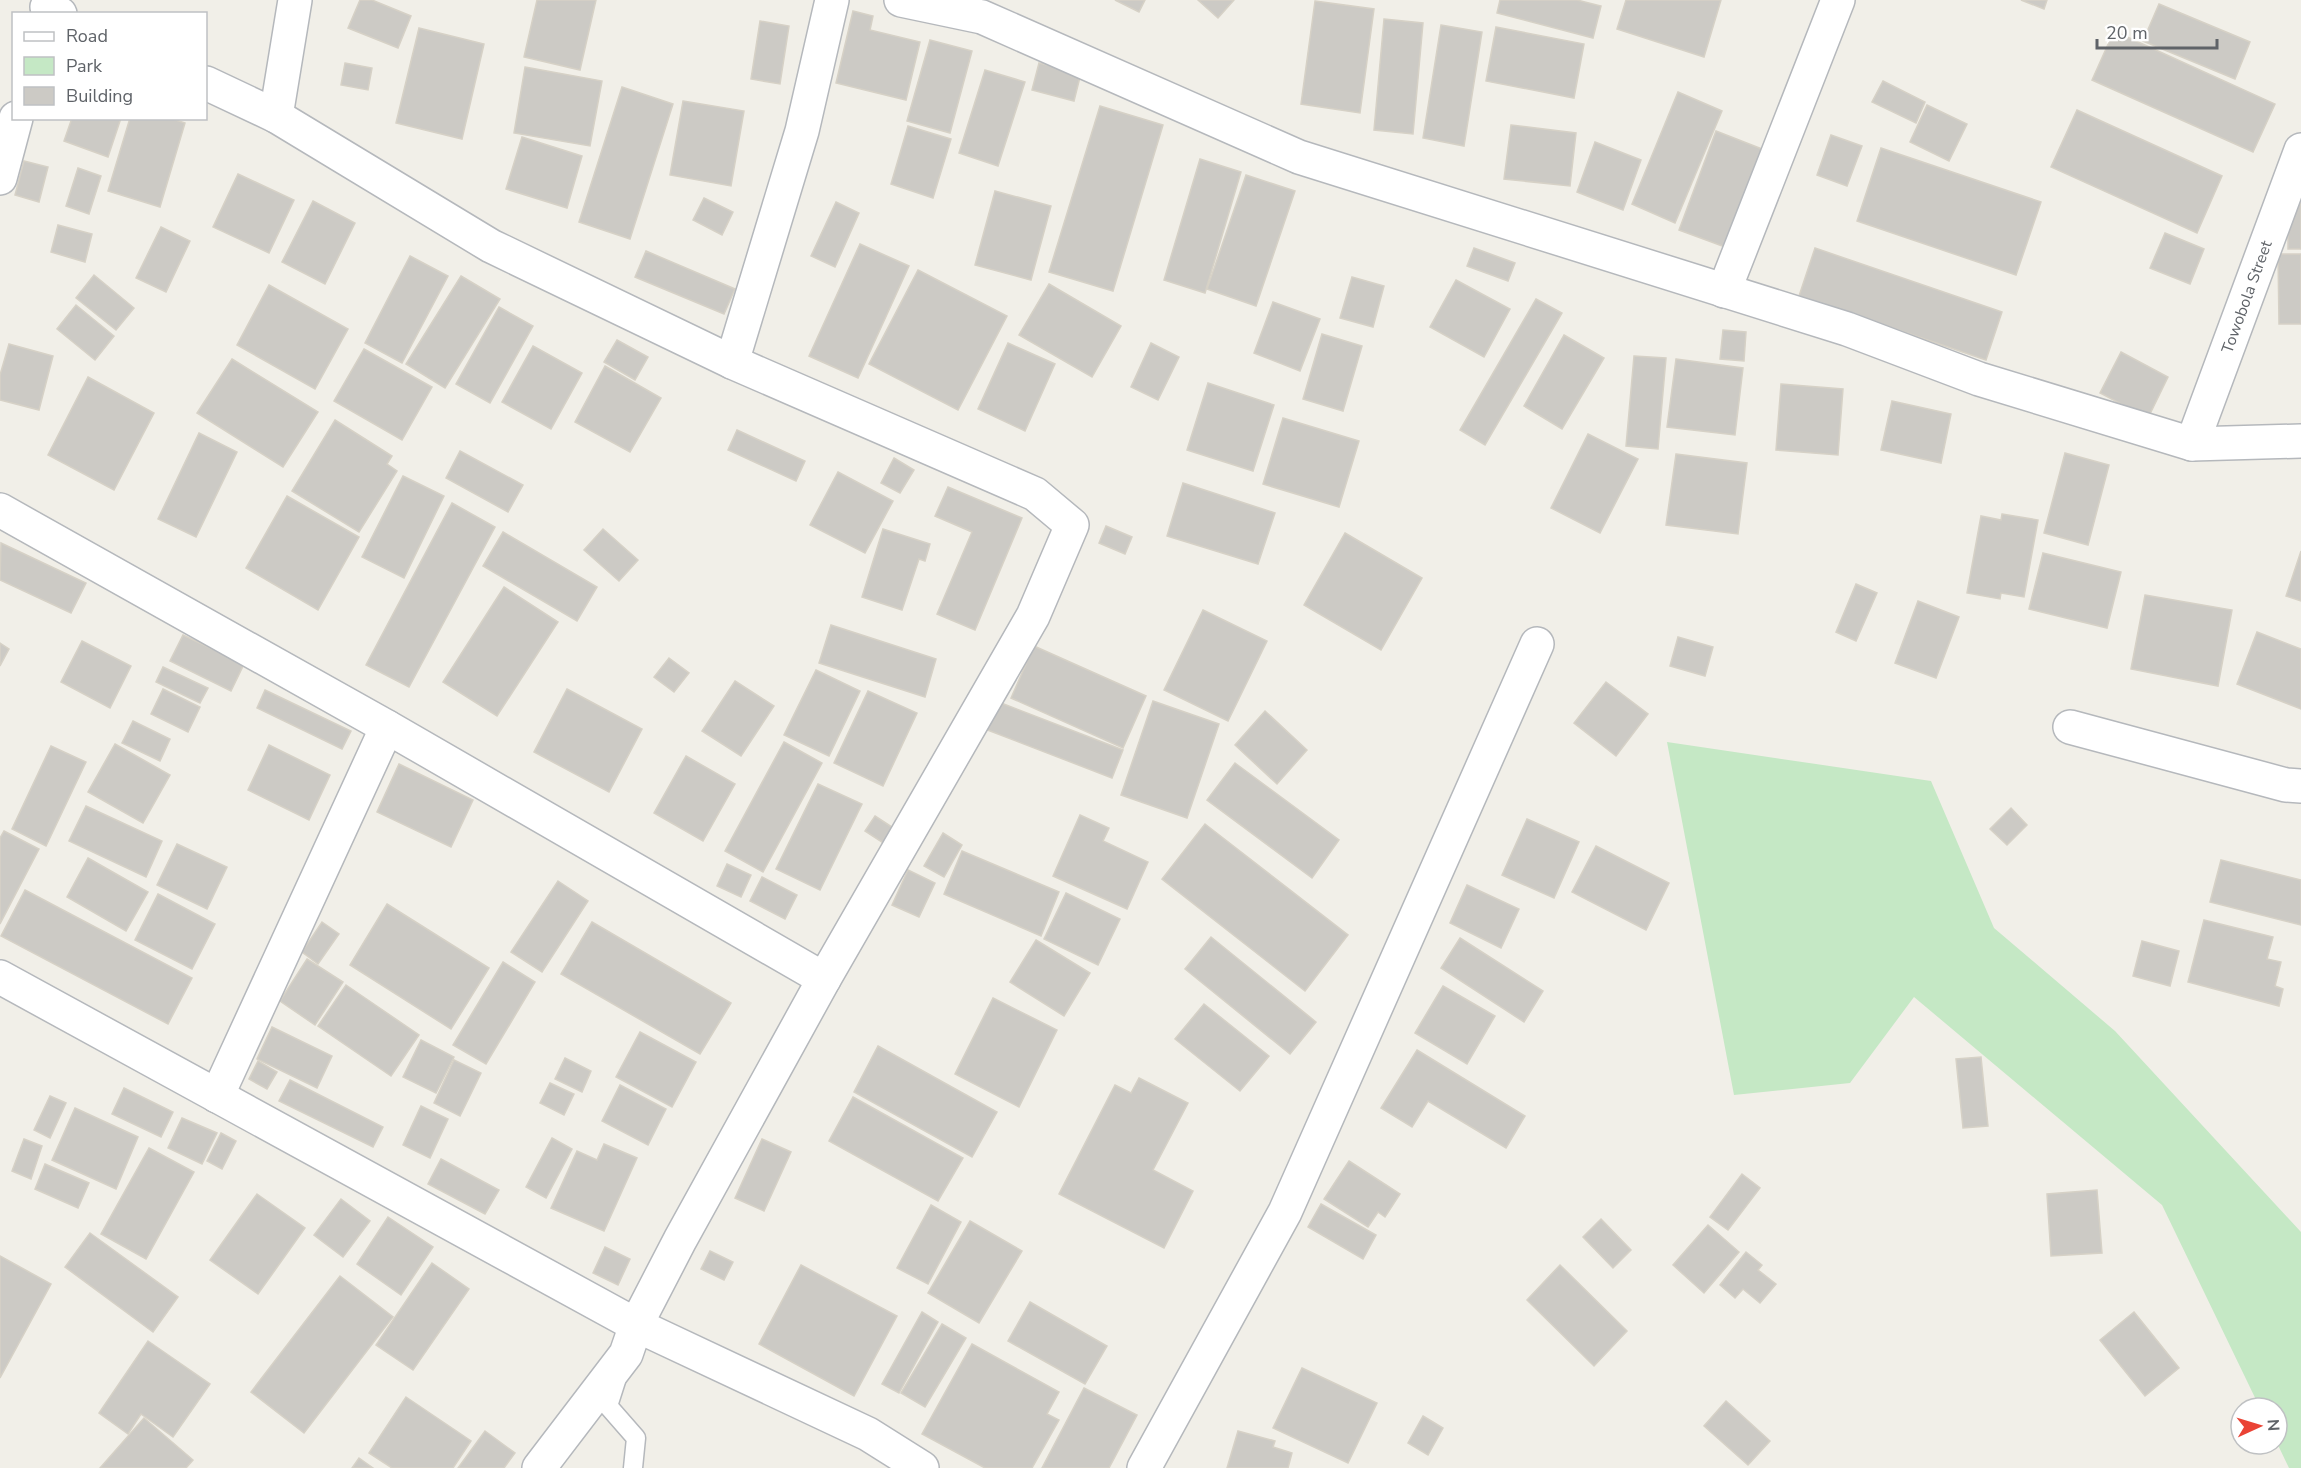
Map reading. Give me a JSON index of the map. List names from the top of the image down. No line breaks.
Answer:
{"streets":{"street":["Towobola Street"]},"legend":["Road","Park","Building"],"scale_bar":"20 m","north":"right"}
